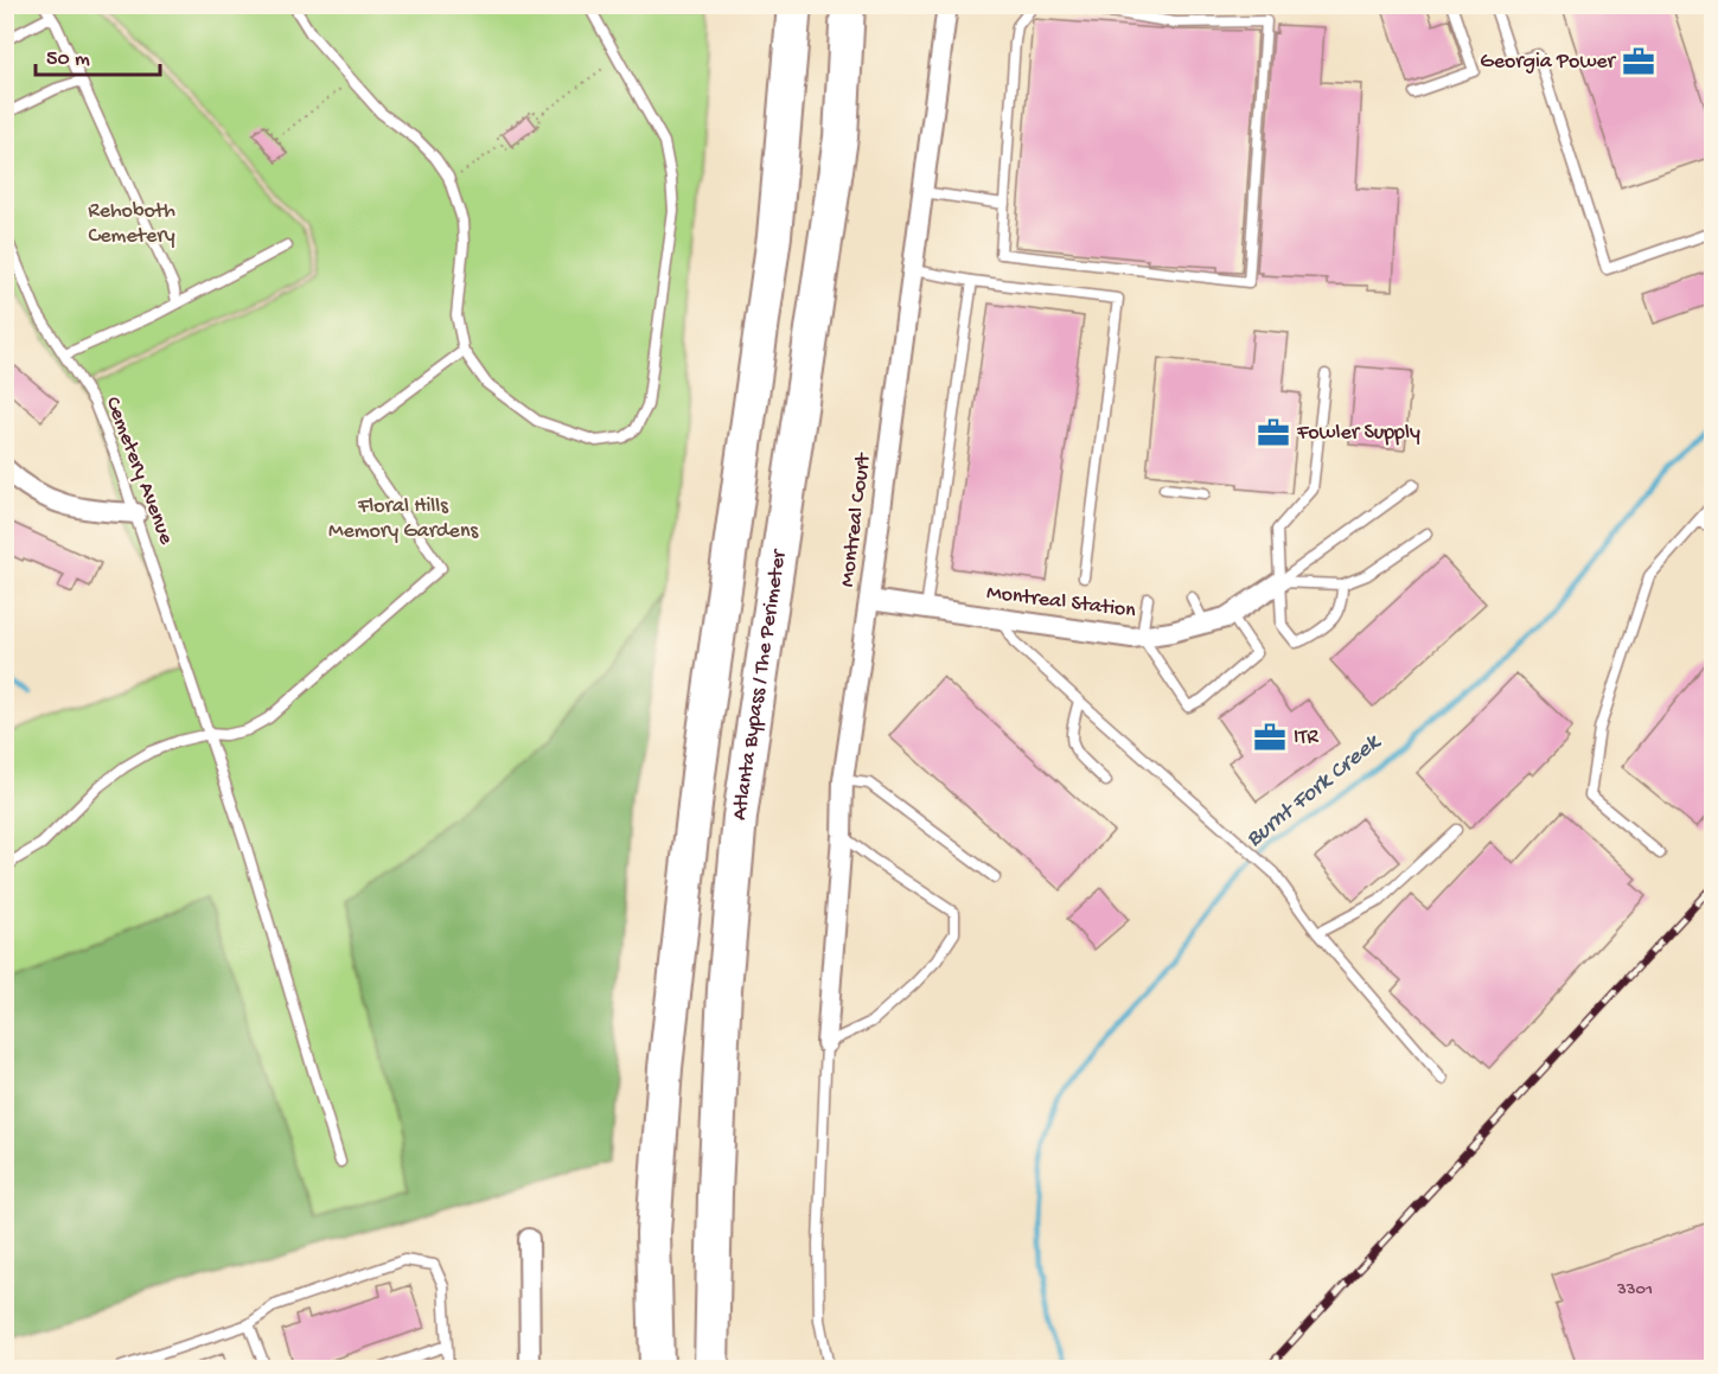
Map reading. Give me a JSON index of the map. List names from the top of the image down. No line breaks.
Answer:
{"streets":{"highway":["Atlanta Bypass / The Perimeter"],"street":["Montreal Court","Montreal Station"],"lane":["Cemetery Avenue"]},"crossings":[["Montreal Court","Montreal Station"]],"water":["Burnt Fork Creek"],"parks":["Rehoboth Cemetery","Floral Hills Memory Gardens"],"places":{"office":["Georgia Power","Fowler Supply","ITR"]},"house_numbers":["3301"],"scale_bar":"50 m"}
